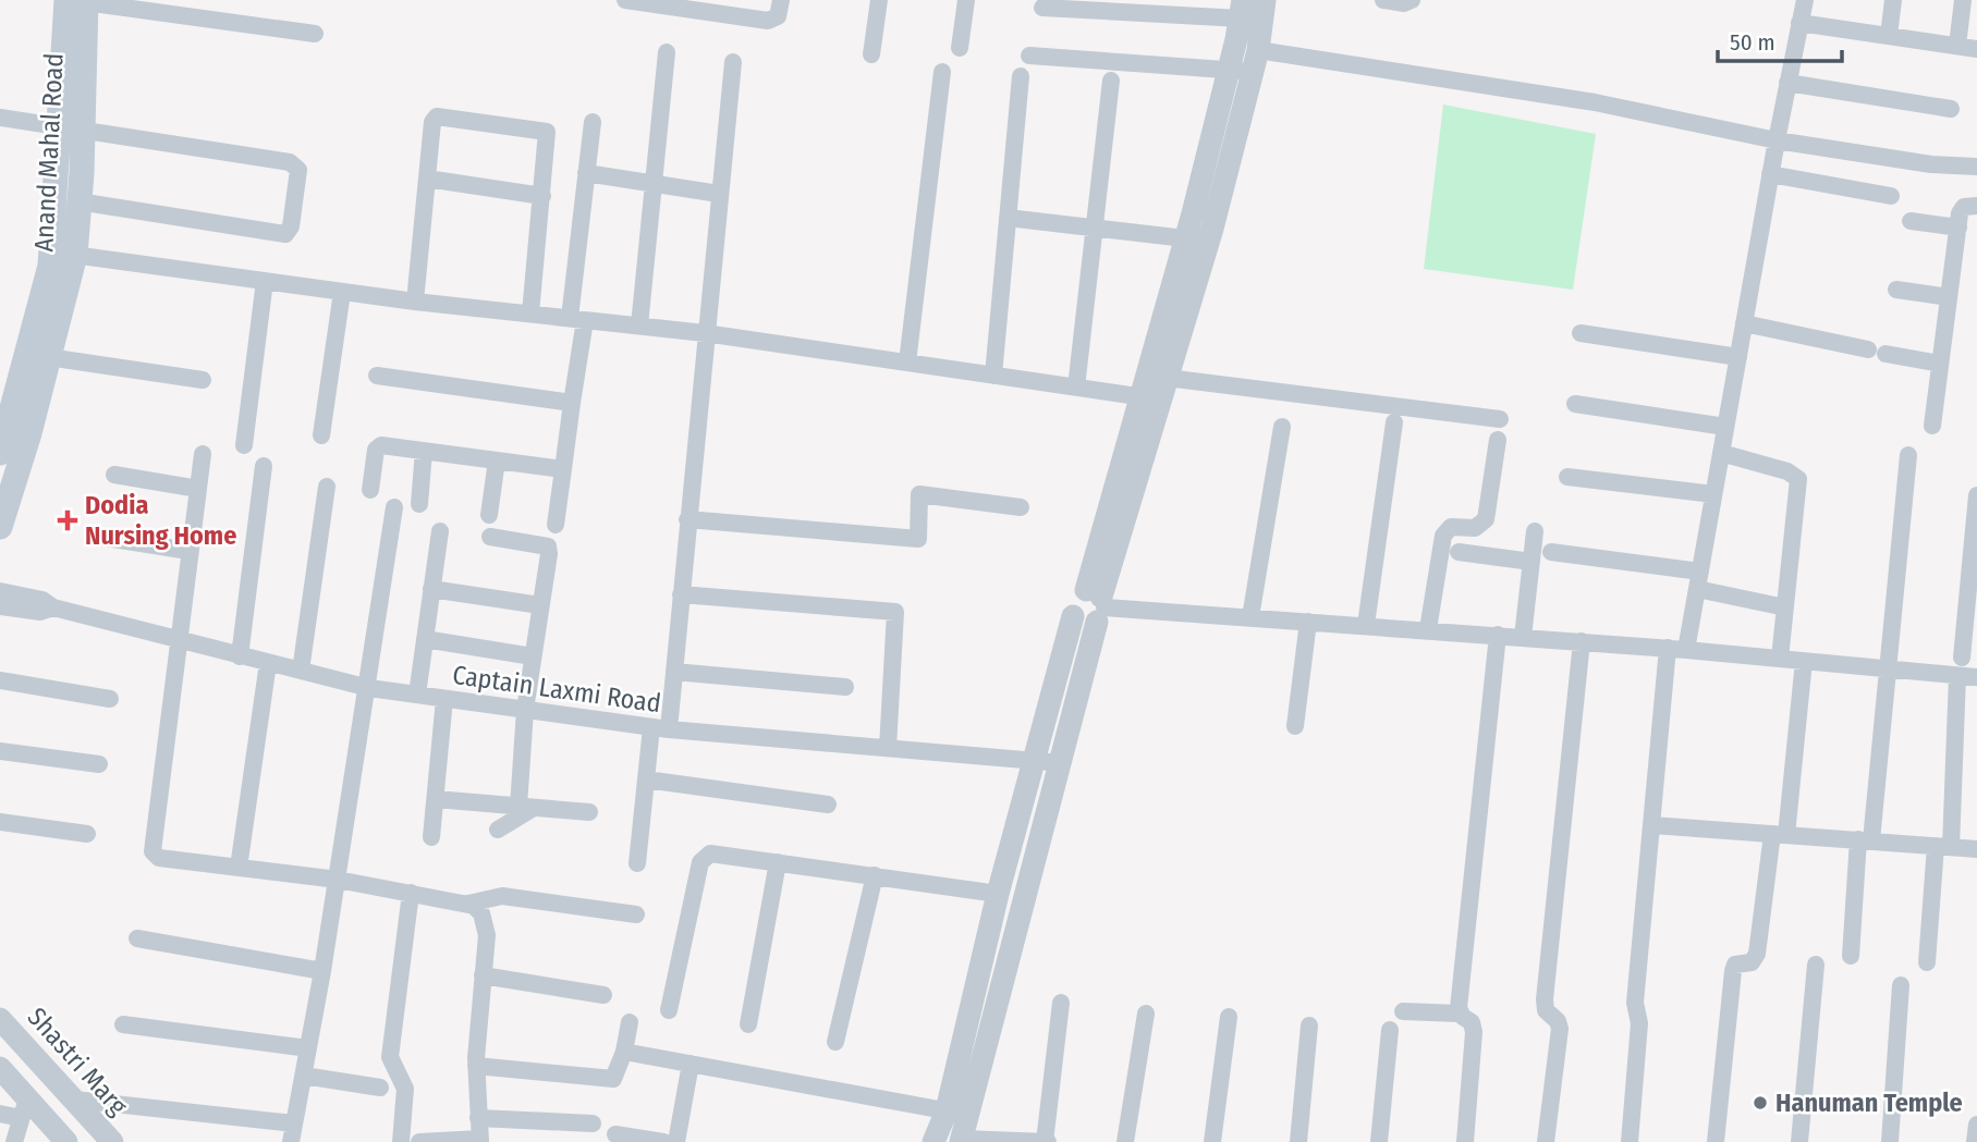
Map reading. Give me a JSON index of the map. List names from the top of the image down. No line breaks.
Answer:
{"streets":{"main road":["Anand Mahal Road"],"street":["Captain Laxmi Road","Shastri Marg"]},"places":{"health":["Dodia Nursing Home"],"other":["Hanuman Temple"]},"scale_bar":"50 m"}
